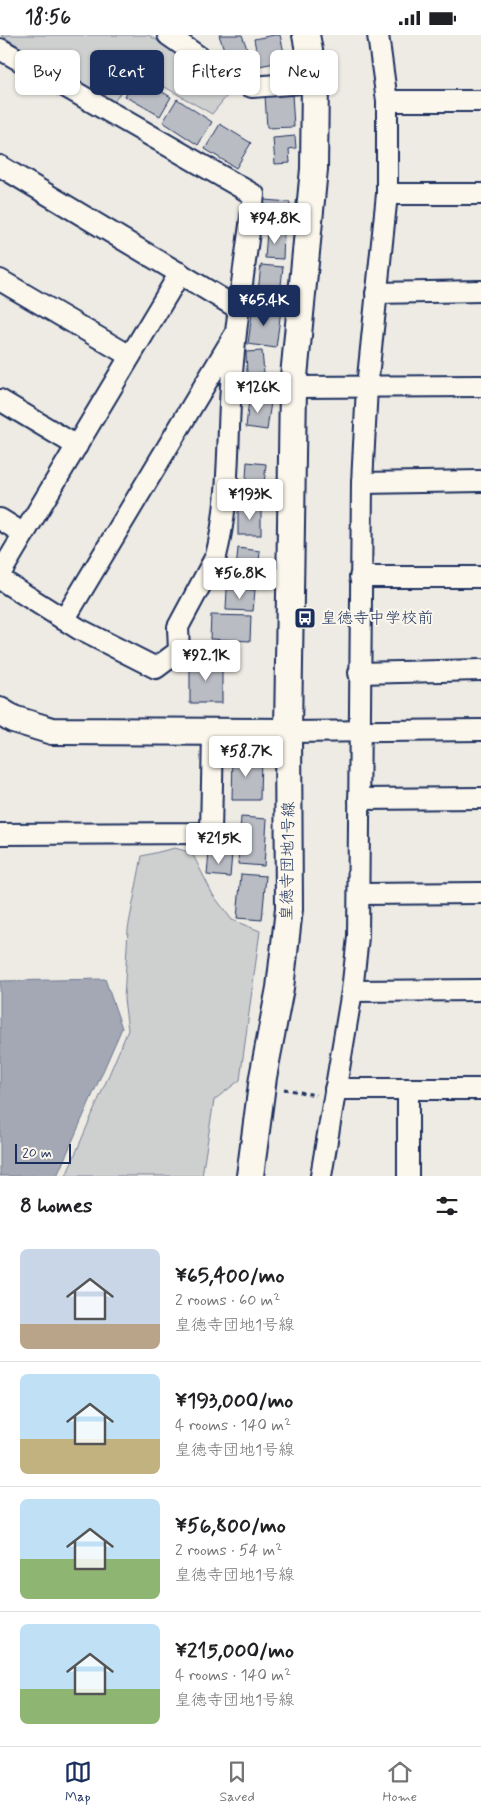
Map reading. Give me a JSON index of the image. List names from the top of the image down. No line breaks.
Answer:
{"streets":{"street":["皇徳寺団地1号線"]},"places":{"bus stop":["皇徳寺中学校前"]},"scale_bar":"20 m","page":{"status":"18:56","chip":["Buy","Rent","Filters","New"],"price":["¥94.8K","¥65.4K","¥126K","¥193K","¥56.8K","¥92.1K","¥58.7K","¥215K"],"scale":"20 m","heading":"8 homes","list":[{"name":"¥65,400/mo","note":"2 rooms · 60 m² · 皇徳寺団地1号線"},{"name":"¥193,000/mo","note":"4 rooms · 140 m² · 皇徳寺団地1号線"},{"name":"¥56,800/mo","note":"2 rooms · 54 m² · 皇徳寺団地1号線"},{"name":"¥215,000/mo","note":"4 rooms · 140 m² · 皇徳寺団地1号線"}],"tabs":["Map","Saved","Home"]}}
